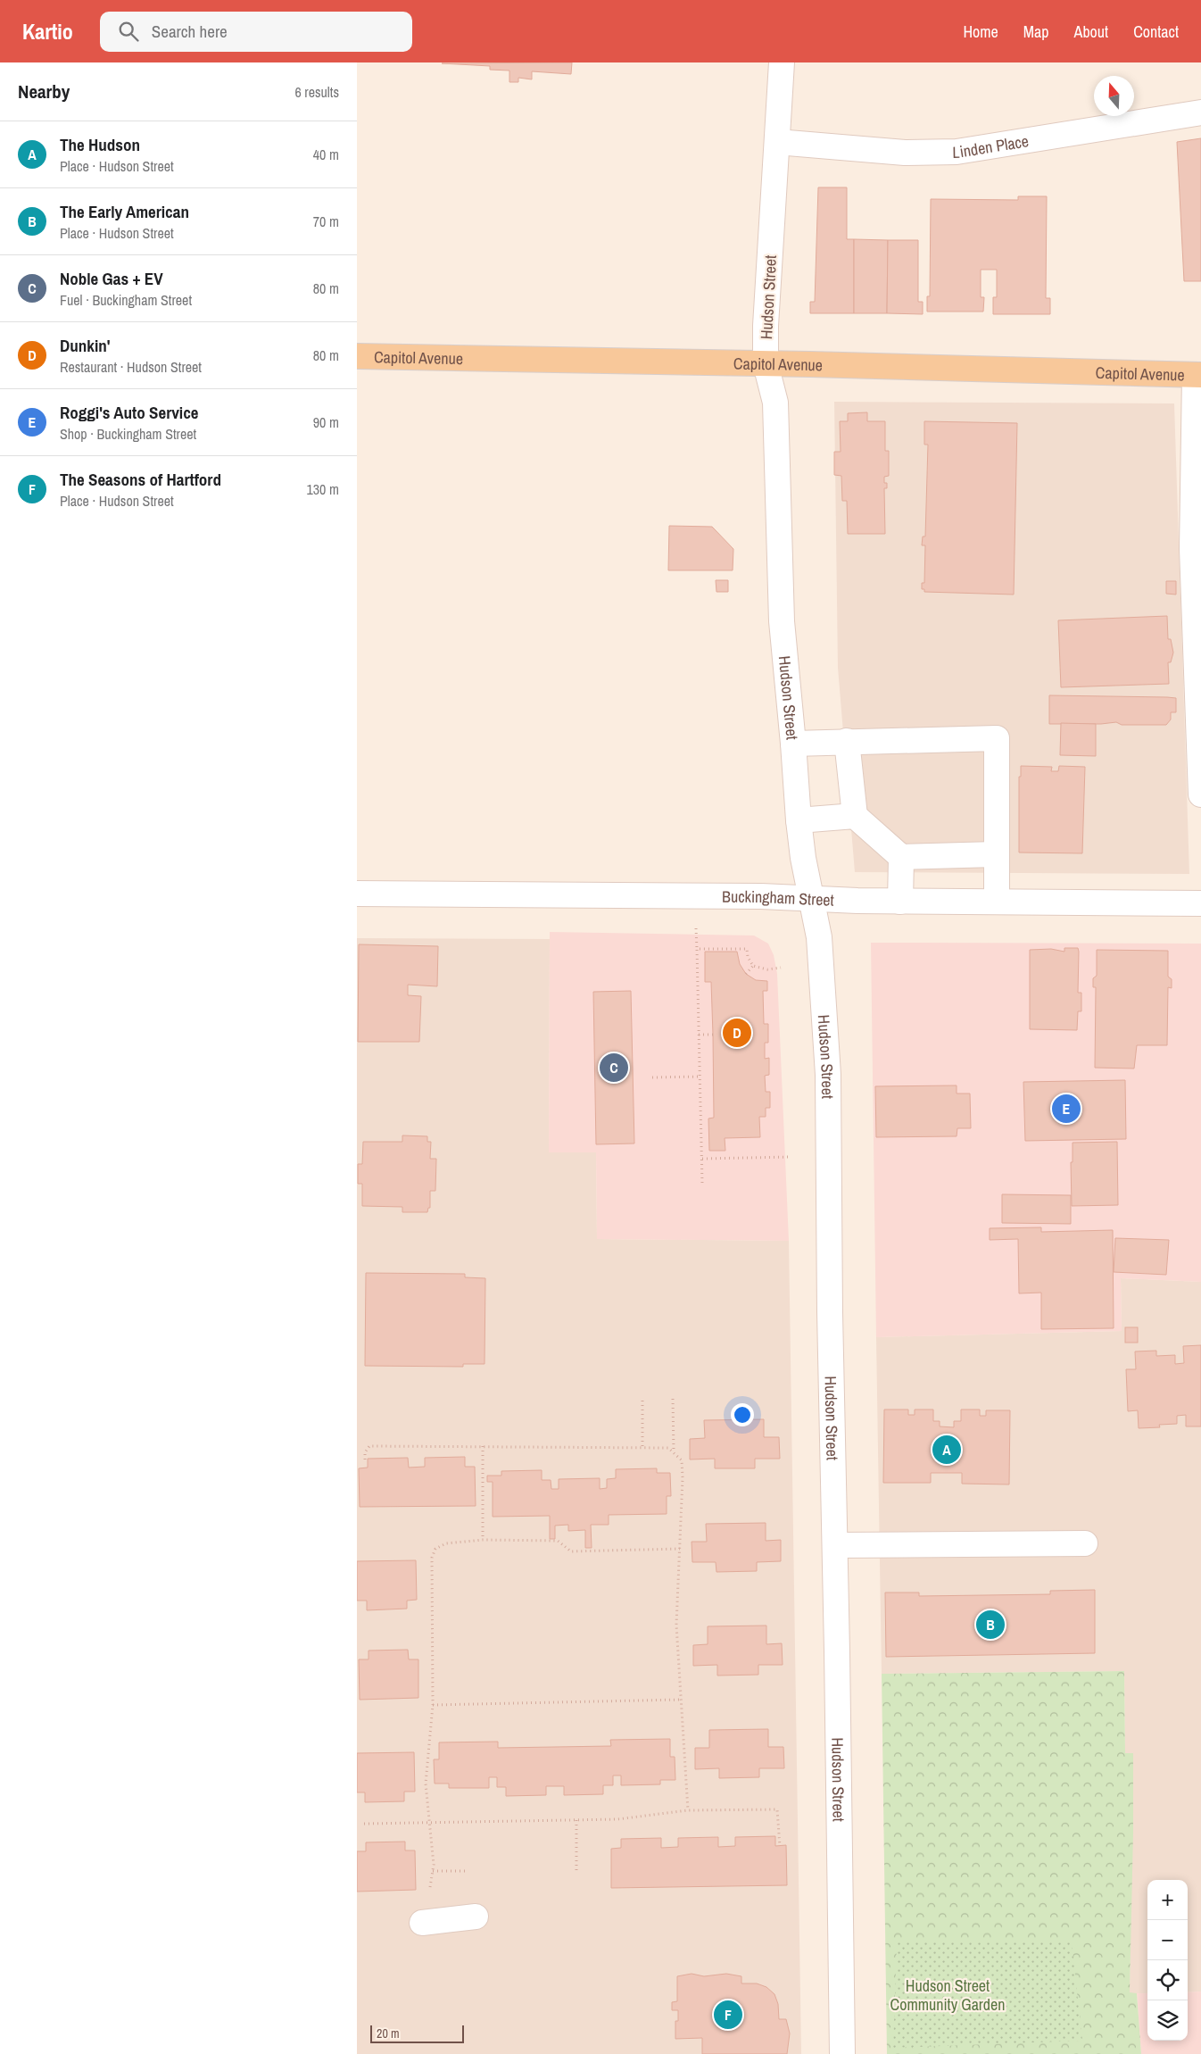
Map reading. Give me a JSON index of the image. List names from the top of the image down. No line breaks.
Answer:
{"streets":{"main road":["Capitol Avenue"],"street":["Linden Place","Hudson Street","Buckingham Street"]},"crossings":[["Linden Place","Hudson Street"],["Hudson Street","Capitol Avenue"],["Hudson Street","Buckingham Street"]],"parks":["Hudson Street Community Garden"],"scale_bar":"20 m","north":"top","page":{"header":"Kartio","search":"Search here","nav":["Home","Map","About","Contact"],"heading":["Nearby","6 results"],"list":[{"mark":"A","name":"The Hudson","note":"Place · Hudson Street","value":"40 m"},{"mark":"B","name":"The Early American","note":"Place · Hudson Street","value":"70 m"},{"mark":"C","name":"Noble Gas + EV","note":"Fuel · Buckingham Street","value":"80 m"},{"mark":"D","name":"Dunkin'","note":"Restaurant · Hudson Street","value":"80 m"},{"mark":"E","name":"Roggi's Auto Service","note":"Shop · Buckingham Street","value":"90 m"},{"mark":"F","name":"The Seasons of Hartford","note":"Place · Hudson Street","value":"130 m"}],"pins":["D","C","E","A","B","F"],"map_buttons":["+","−"],"scale":"20 m"}}
